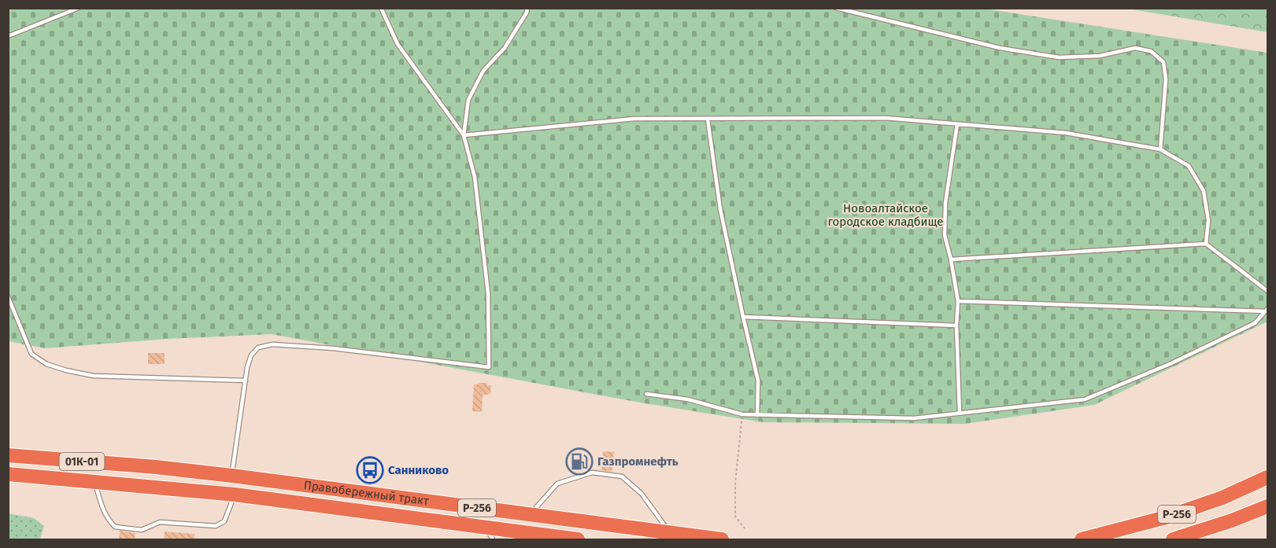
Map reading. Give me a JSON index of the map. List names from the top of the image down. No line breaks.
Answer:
{"streets":{"highway":["01К-01","Правобережный тракт","Р-256"]},"parks":["Новоалтайское городское кладбище"],"places":{"fuel station":["Газпромнефть"],"bus stop":["Санниково"]}}
